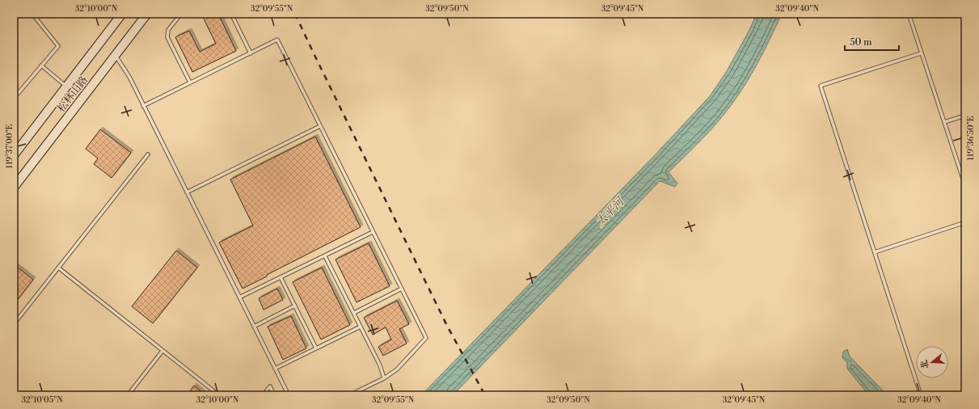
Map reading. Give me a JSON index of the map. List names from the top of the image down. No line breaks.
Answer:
{"streets":{"street":["松林山路"]},"water":["太平河"],"scale_bar":"50 m","north":"left","coordinates":["32°10'00\"N","32°09'55\"N","32°09'50\"N","32°09'45\"N","32°09'40\"N","119°36'50\"E","119°37'00\"E","32°10'05\"N"]}
